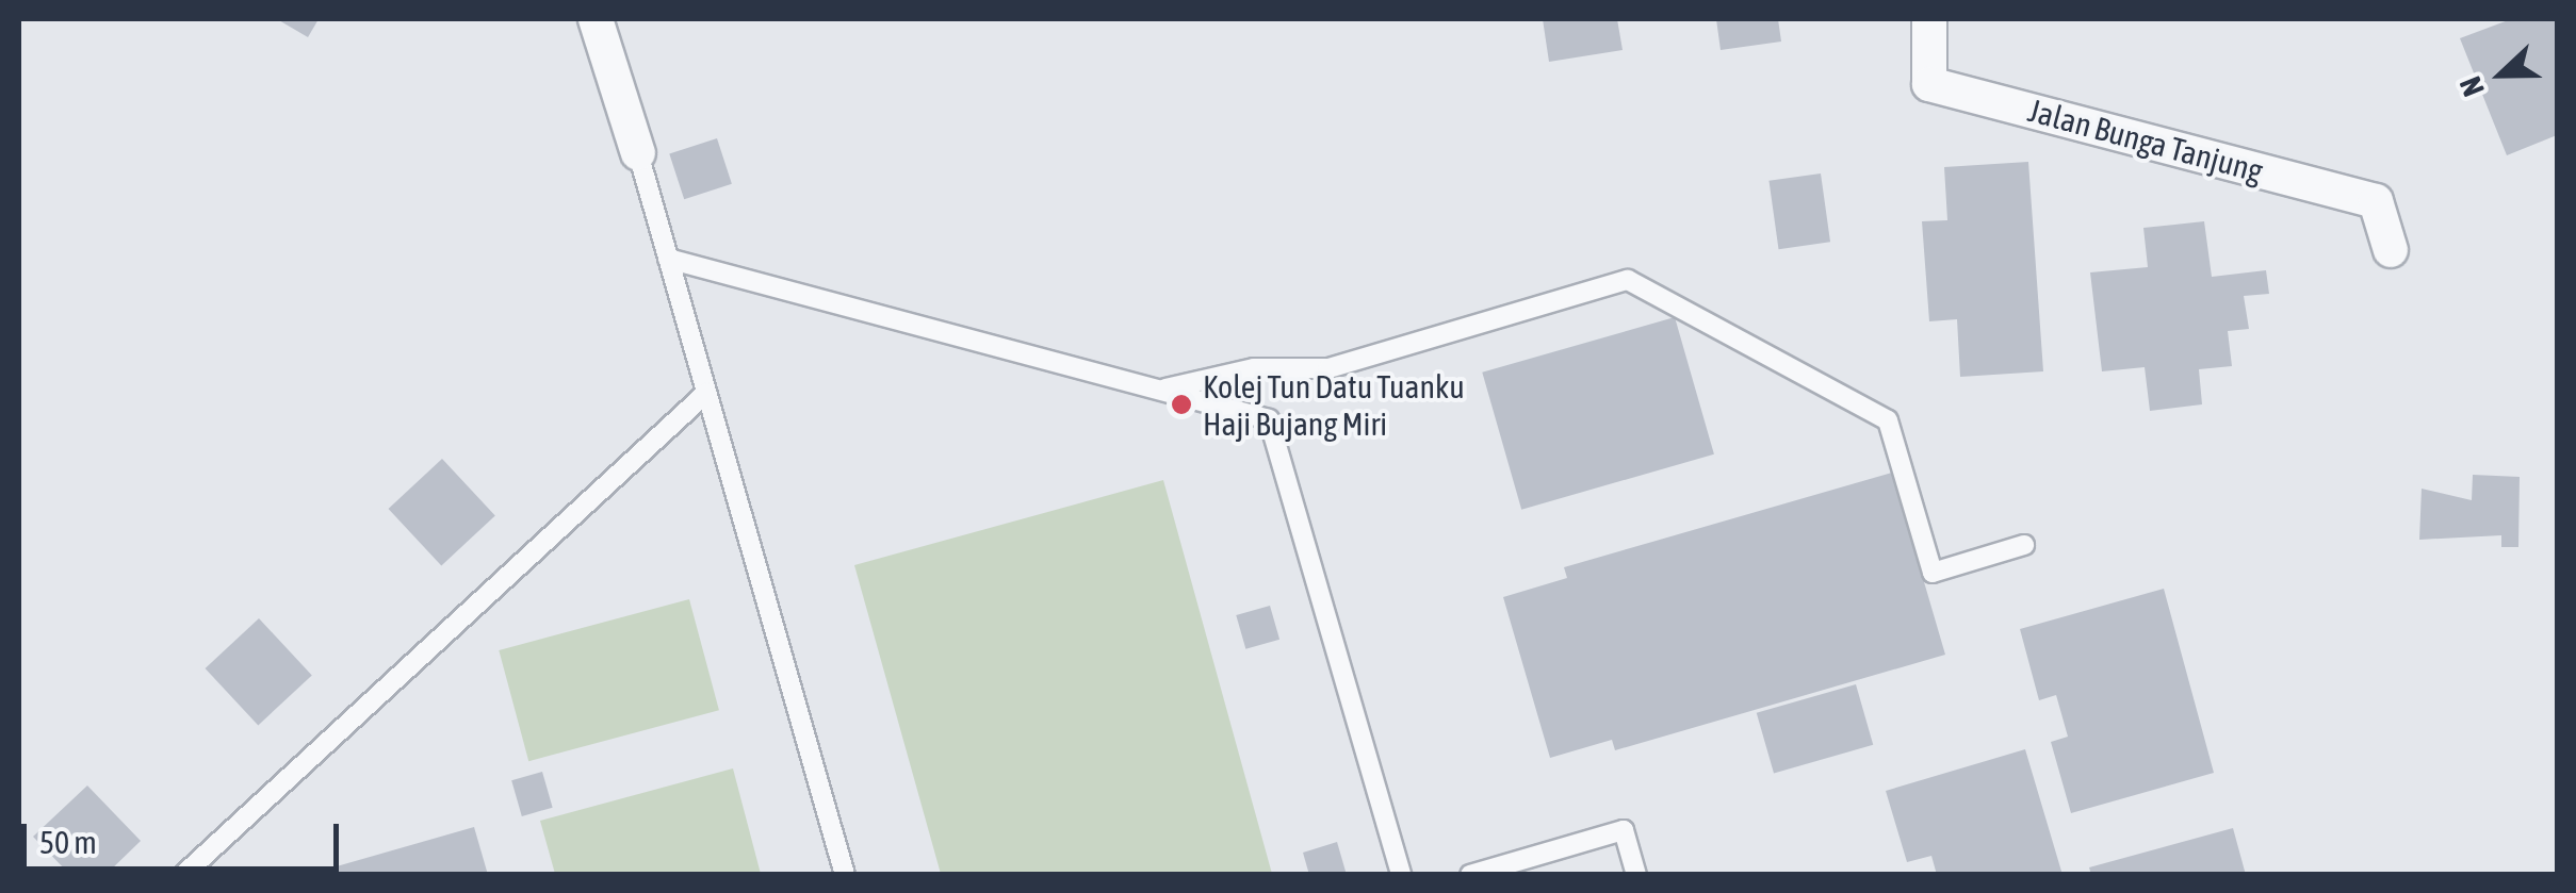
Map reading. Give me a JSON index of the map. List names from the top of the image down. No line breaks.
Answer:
{"streets":{"street":["Jalan Bunga Tanjung"]},"places":["Kolej Tun Datu Tuanku Haji Bujang Miri"],"scale_bar":"50 m","north":"left"}
